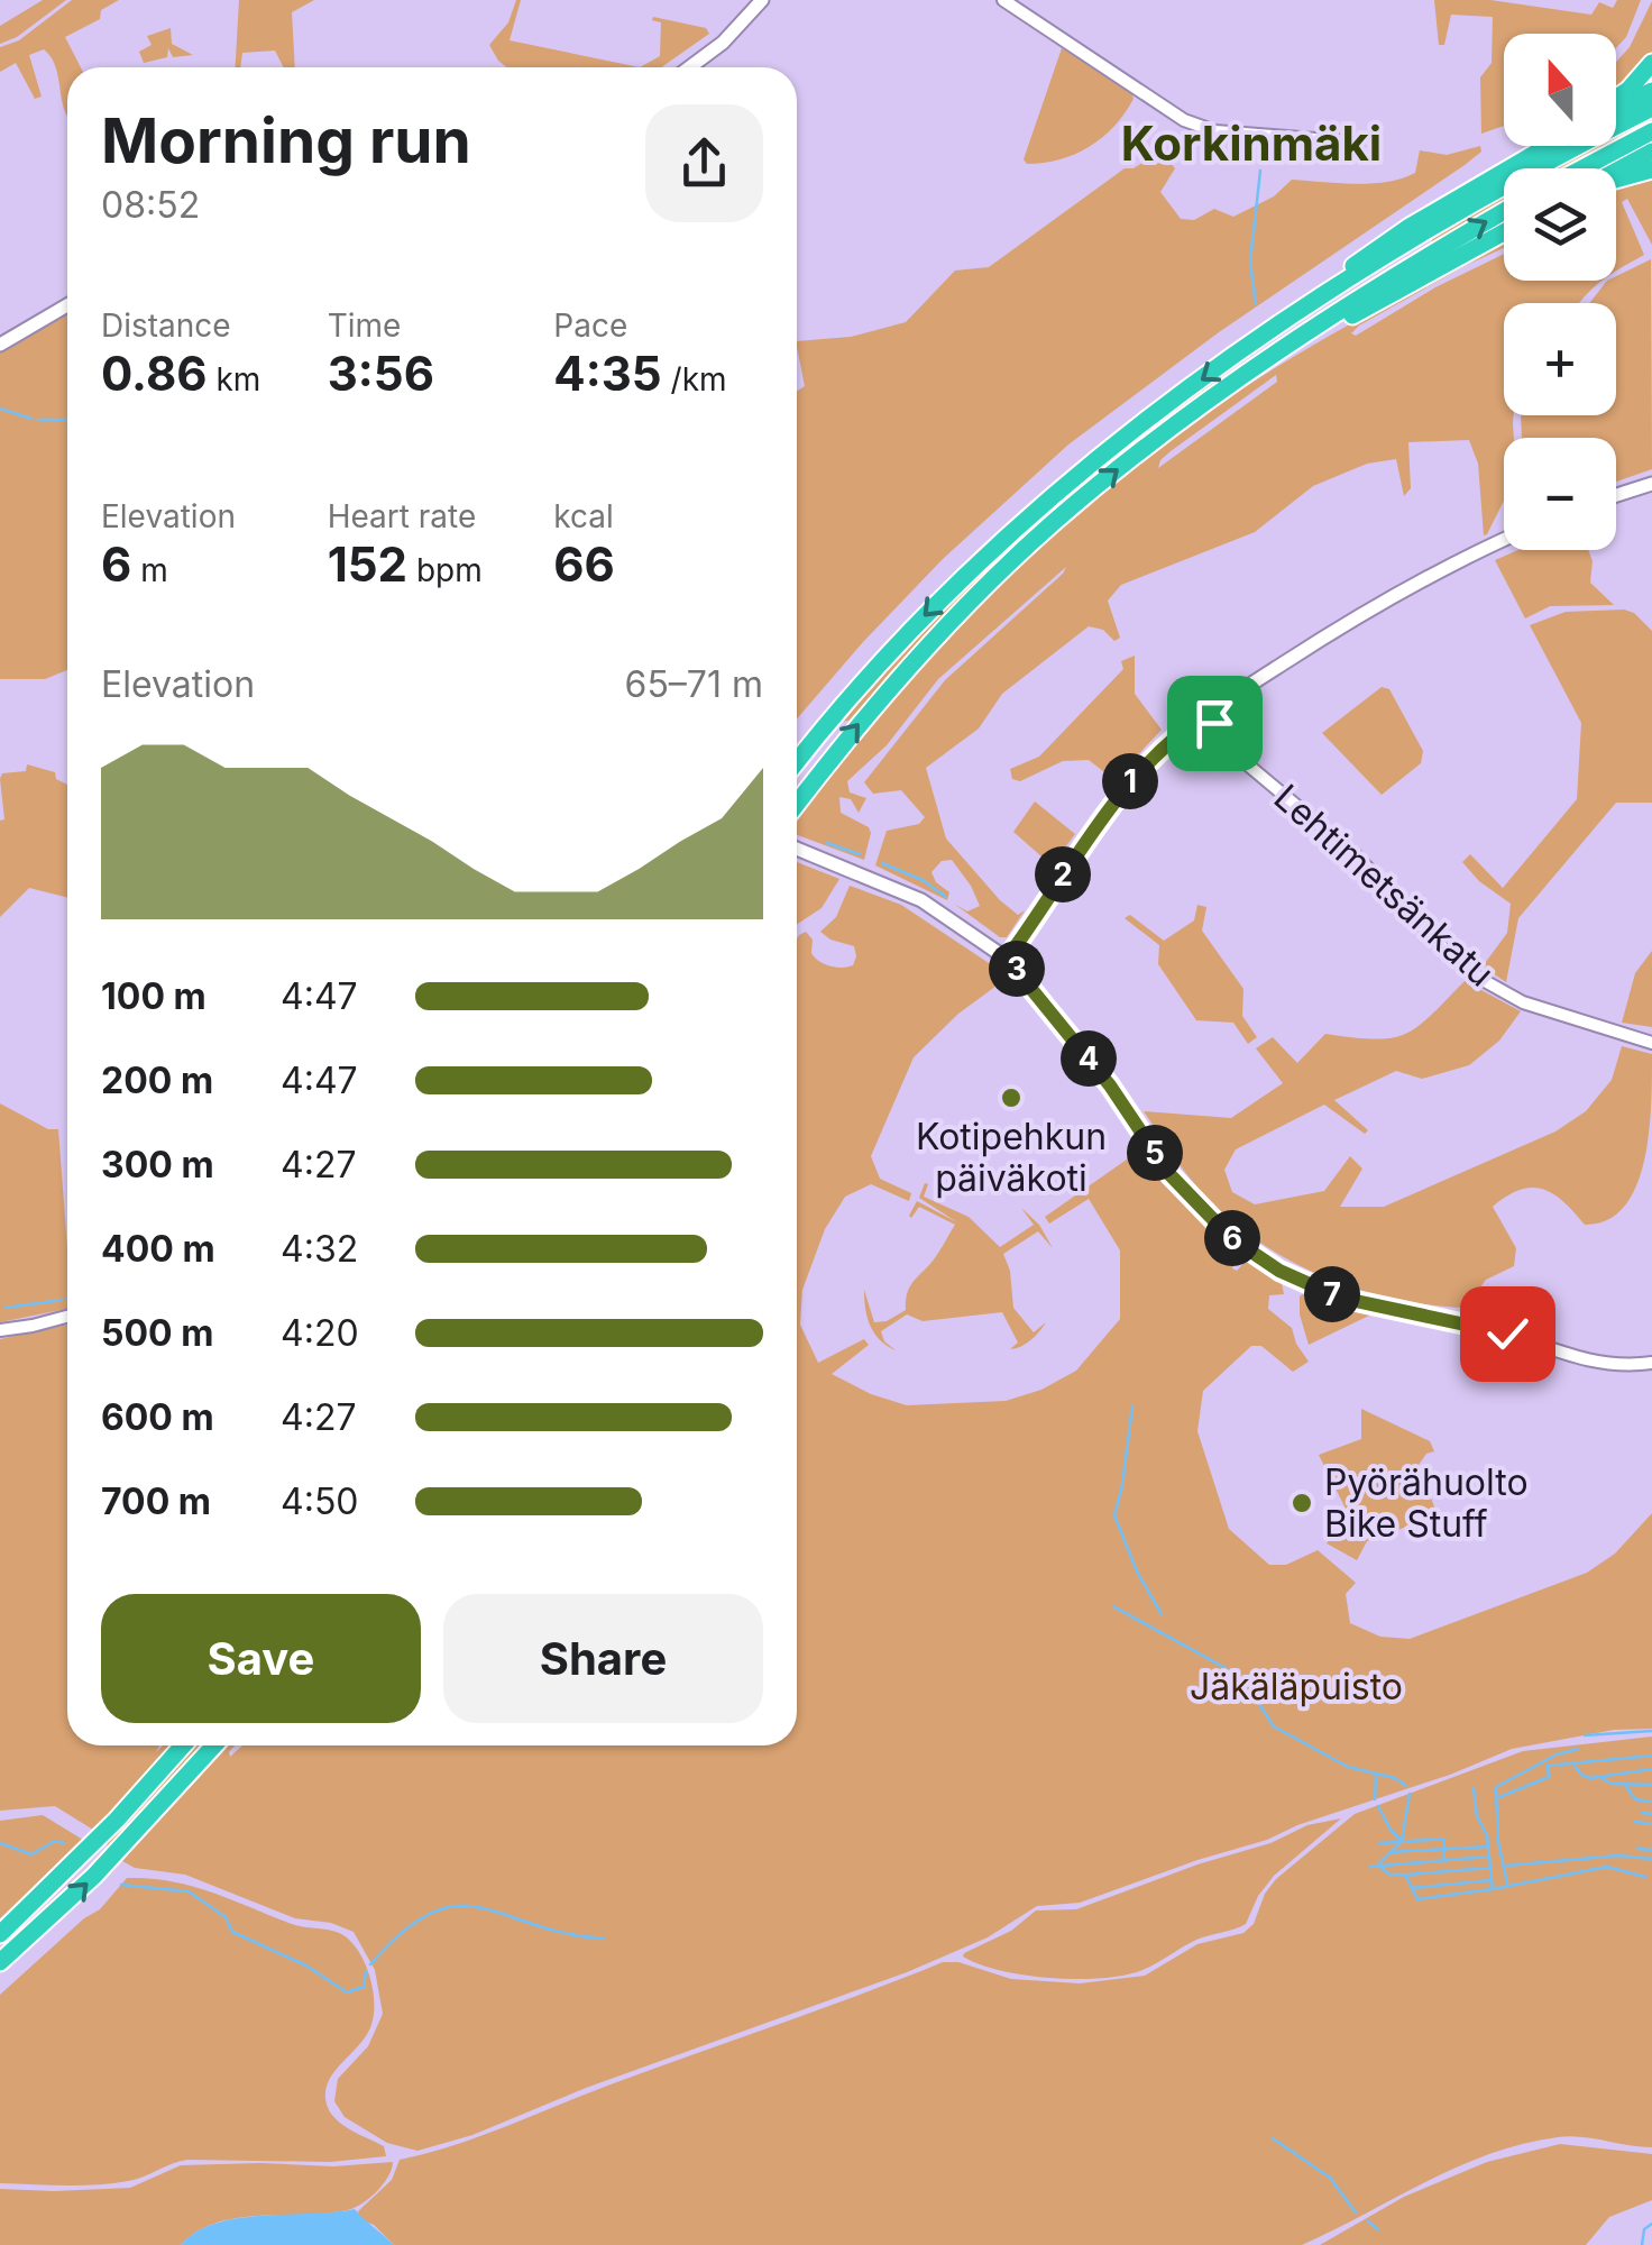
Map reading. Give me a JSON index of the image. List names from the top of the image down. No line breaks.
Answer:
{"streets":{"street":["Lehtimetsänkatu"]},"districts":["Korkinmäki"],"parks":["Jäkäläpuisto"],"places":["Kotipehkun päiväkoti","Pyörähuolto Bike Stuff"],"north":"top","page":{"map_buttons":["+","−"],"heading":["Morning run","08:52"],"stats":[["Distance","0.86 km"],["Time","3:56"],["Pace","4:35 /km"],["Elevation","6 m"],["Heart rate","152 bpm"],["kcal","66"]],"chart":["Elevation","65–71 m"],"pins":["1","2","3","4","5","6","7"],"list":[{"name":"100 m","note":"4:47"},{"name":"200 m","note":"4:47"},{"name":"300 m","note":"4:27"},{"name":"400 m","note":"4:32"},{"name":"500 m","note":"4:20"},{"name":"600 m","note":"4:27"},{"name":"700 m","note":"4:50"}],"buttons":["Save","Share"]}}
